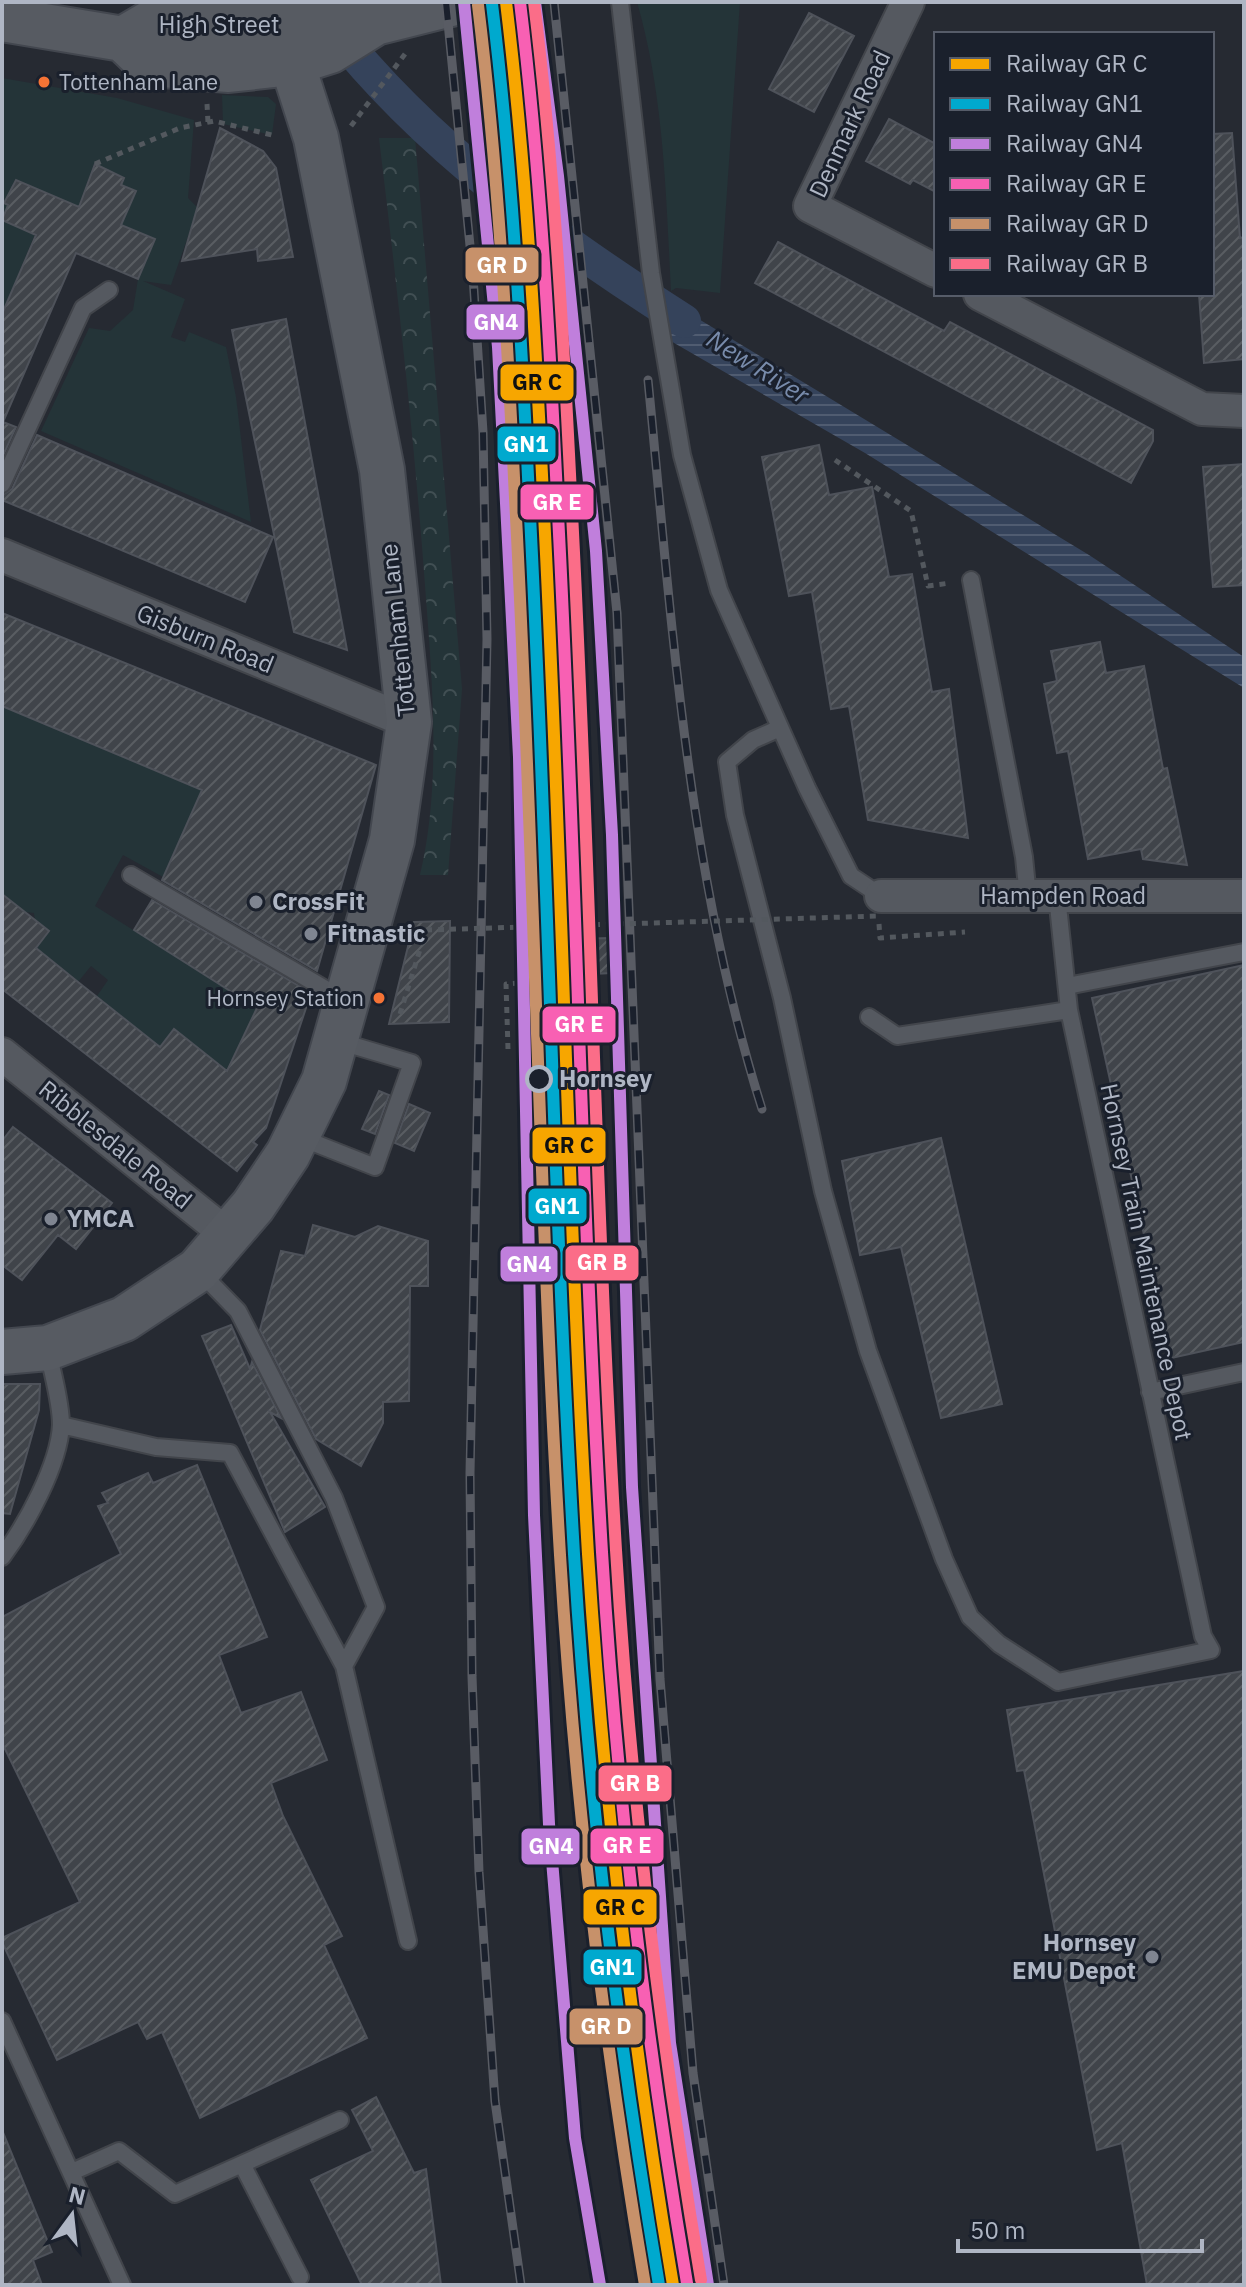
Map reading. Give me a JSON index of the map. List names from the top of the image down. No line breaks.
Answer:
{"streets":{"main road":["High Street","Tottenham Lane"],"street":["Denmark Road","Gisburn Road","Hampden Road","Ribblesdale Road"],"lane":["Hornsey Train Maintenance Depot"]},"crossings":[["High Street","Tottenham Lane"],["Tottenham Lane","Gisburn Road"],["Tottenham Lane","Ribblesdale Road"],["Hampden Road","Hornsey Train Maintenance Depot"]],"water":["New River"],"places":["Tottenham Lane","CrossFit","Fitnastic","Hornsey Station","Hornsey","YMCA","Hornsey EMU Depot"],"lines":["rail line GN4","rail line GN1"],"legend":["Railway GR C","Railway GN1","Railway GN4","Railway GR E","Railway GR D","Railway GR B"],"scale_bar":"50 m","north":"top"}
